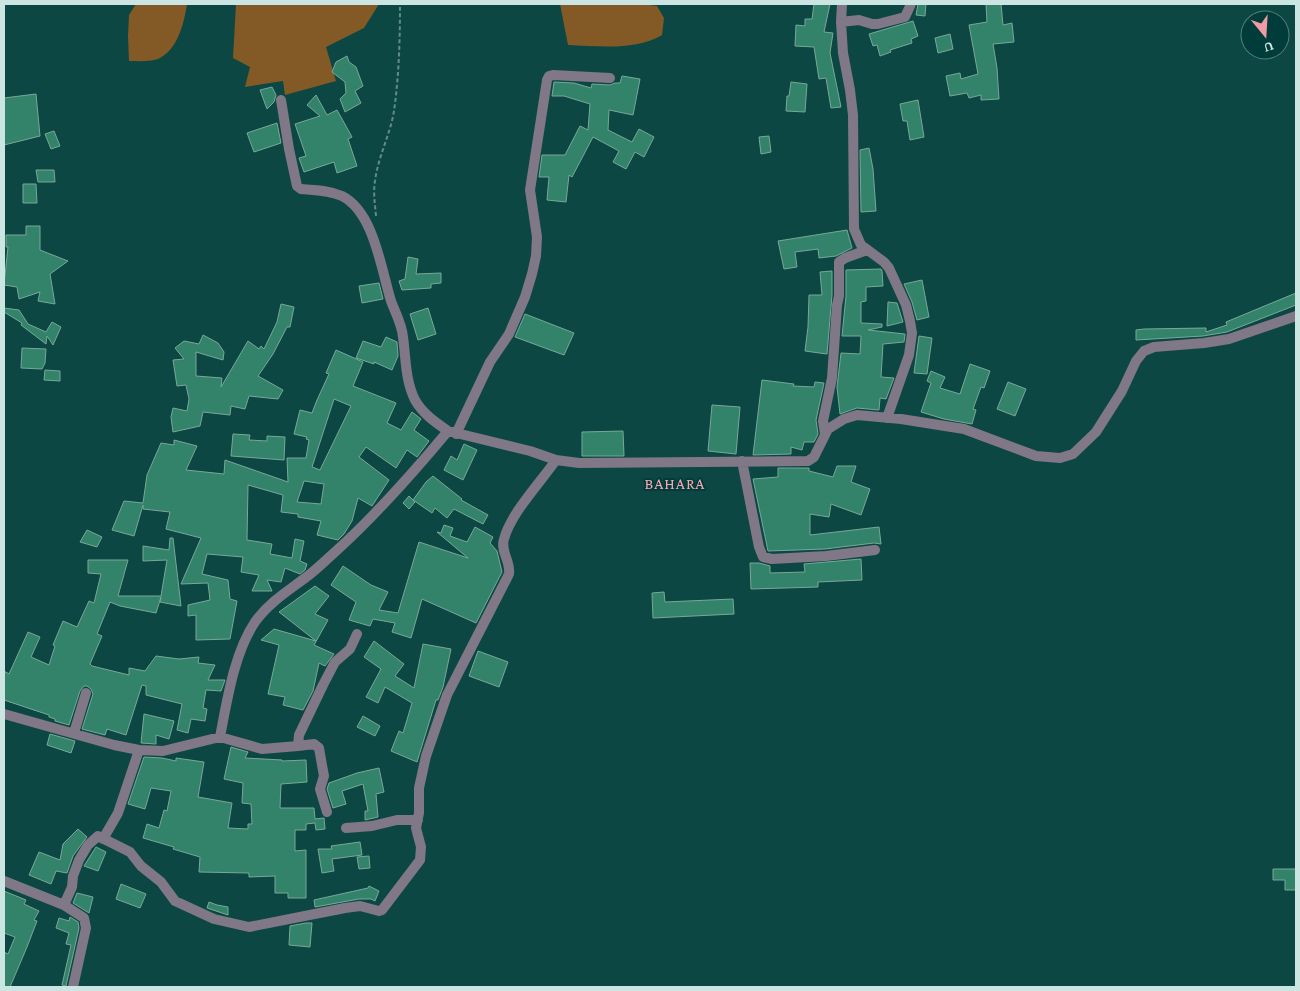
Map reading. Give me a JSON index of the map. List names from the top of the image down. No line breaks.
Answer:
{"districts":["BAHARA"],"north":"bottom"}
